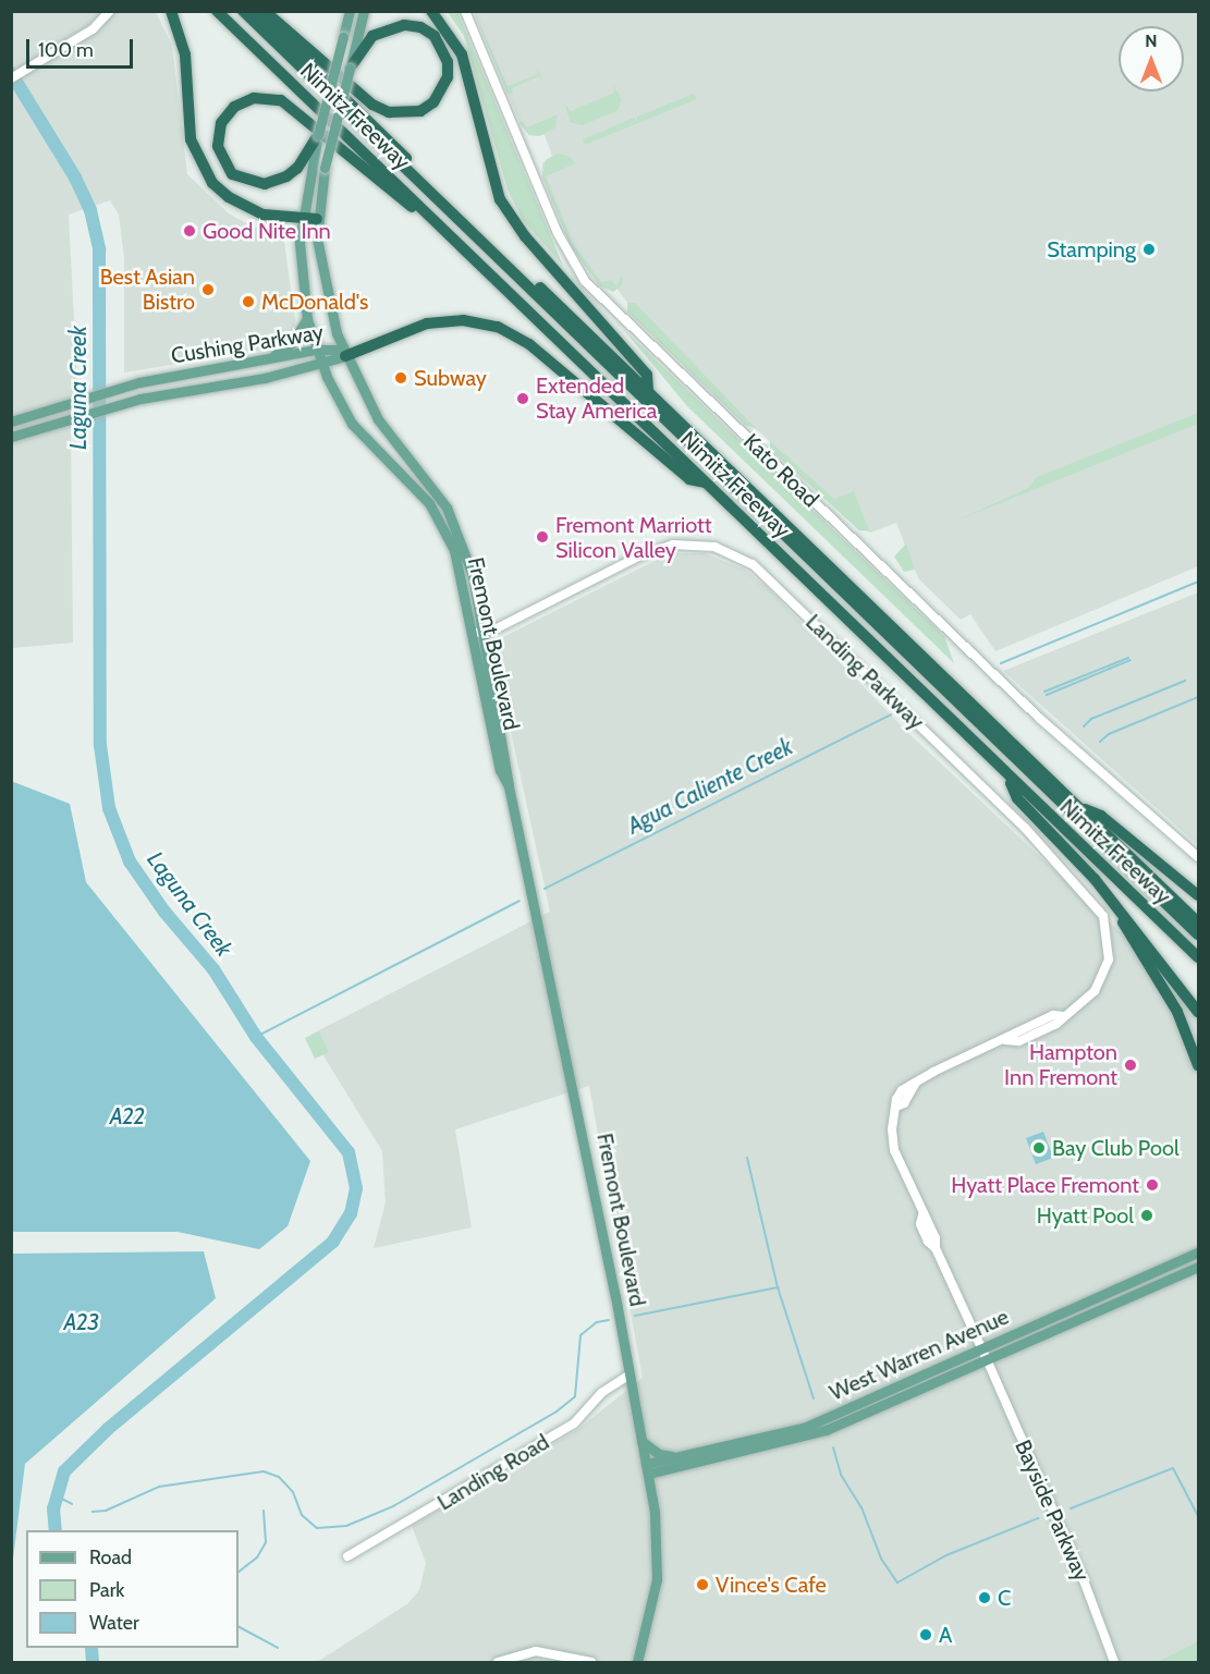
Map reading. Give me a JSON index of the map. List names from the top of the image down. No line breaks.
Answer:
{"streets":{"highway":["Nimitz Freeway"],"main road":["Cushing Parkway","Fremont Boulevard","West Warren Avenue"],"street":["Kato Road","Landing Parkway","Landing Road","Bayside Parkway"]},"crossings":[["Cushing Parkway","Fremont Boulevard"],["Fremont Boulevard","Landing Parkway"],["Fremont Boulevard","West Warren Avenue"],["Fremont Boulevard","Landing Road"],["Landing Parkway","West Warren Avenue"],["Landing Parkway","Bayside Parkway"],["West Warren Avenue","Bayside Parkway"]],"water":["Laguna Creek","Agua Caliente Creek","A22","A23"],"places":["Good Nite Inn","Stamping","Best Asian Bistro","McDonald's","Subway","Extended Stay America","Fremont Marriott Silicon Valley","Hampton Inn Fremont","Bay Club Pool","Hyatt Place Fremont","Hyatt Pool","Vince's Cafe","C","A"],"legend":["Road","Park","Water"],"scale_bar":"100 m","north":"top"}
